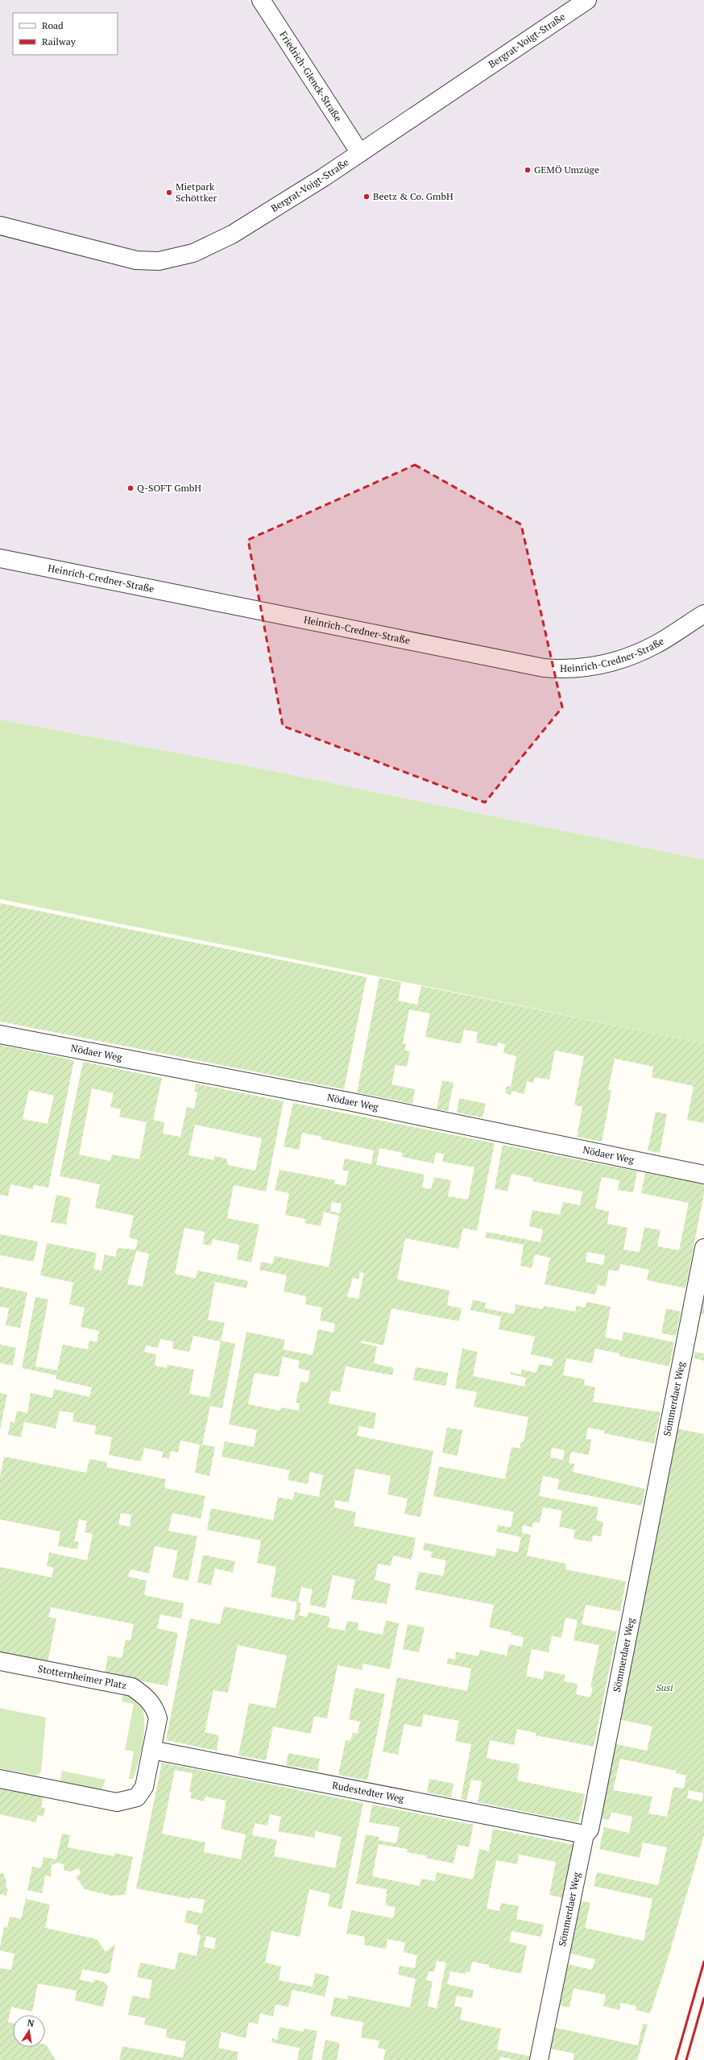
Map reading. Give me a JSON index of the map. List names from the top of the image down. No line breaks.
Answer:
{"streets":{"street":["Bergrat-Voigt-Straße","Friedrich-Glenck-Straße","Heinrich-Credner-Straße","Nödaer Weg","Sömmerdaer Weg","Stotternheimer Platz","Rudestedter Weg"]},"crossings":[["Bergrat-Voigt-Straße","Friedrich-Glenck-Straße"],["Sömmerdaer Weg","Rudestedter Weg"],["Stotternheimer Platz","Rudestedter Weg"]],"parks":["Susi"],"places":["GEMÖ Umzüge","Mietpark Schöttker","Beetz & Co. GmbH","Q-SOFT GmbH"],"legend":["Road","Railway"],"north":"top"}
